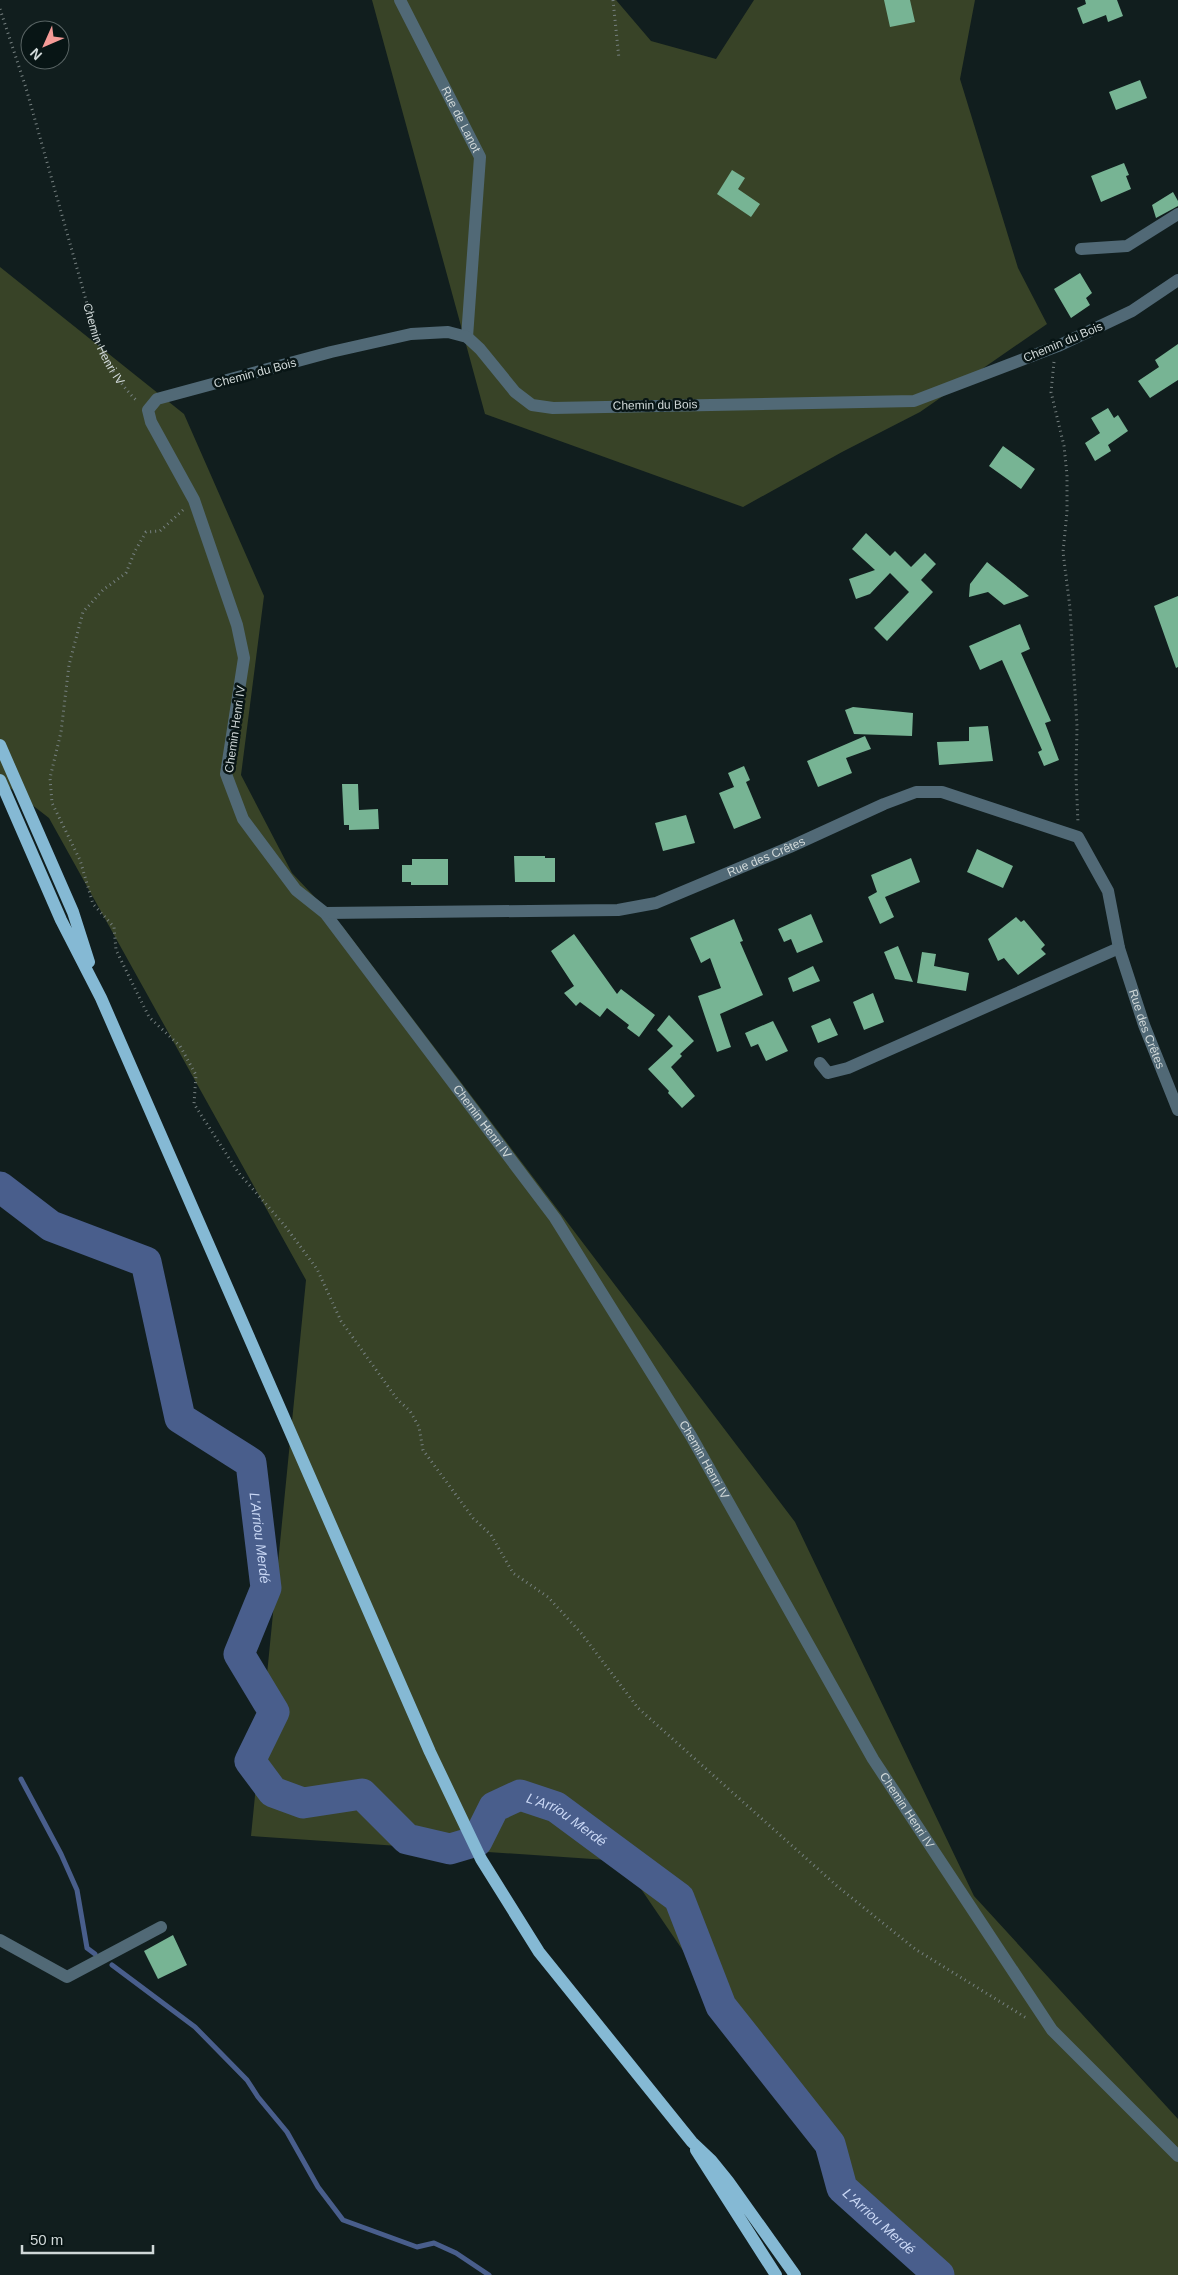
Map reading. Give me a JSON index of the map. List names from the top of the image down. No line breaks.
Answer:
{"streets":{"street":["Rue de Lanot","Chemin du Bois","Chemin Henri IV","Rue des Crêtes"]},"crossings":[["Rue de Lanot","Chemin du Bois"],["Chemin du Bois","Chemin Henri IV"],["Chemin Henri IV","Rue des Crêtes"]],"water":["L'Arriou Merdé"],"scale_bar":"50 m","north":"bottom left"}
